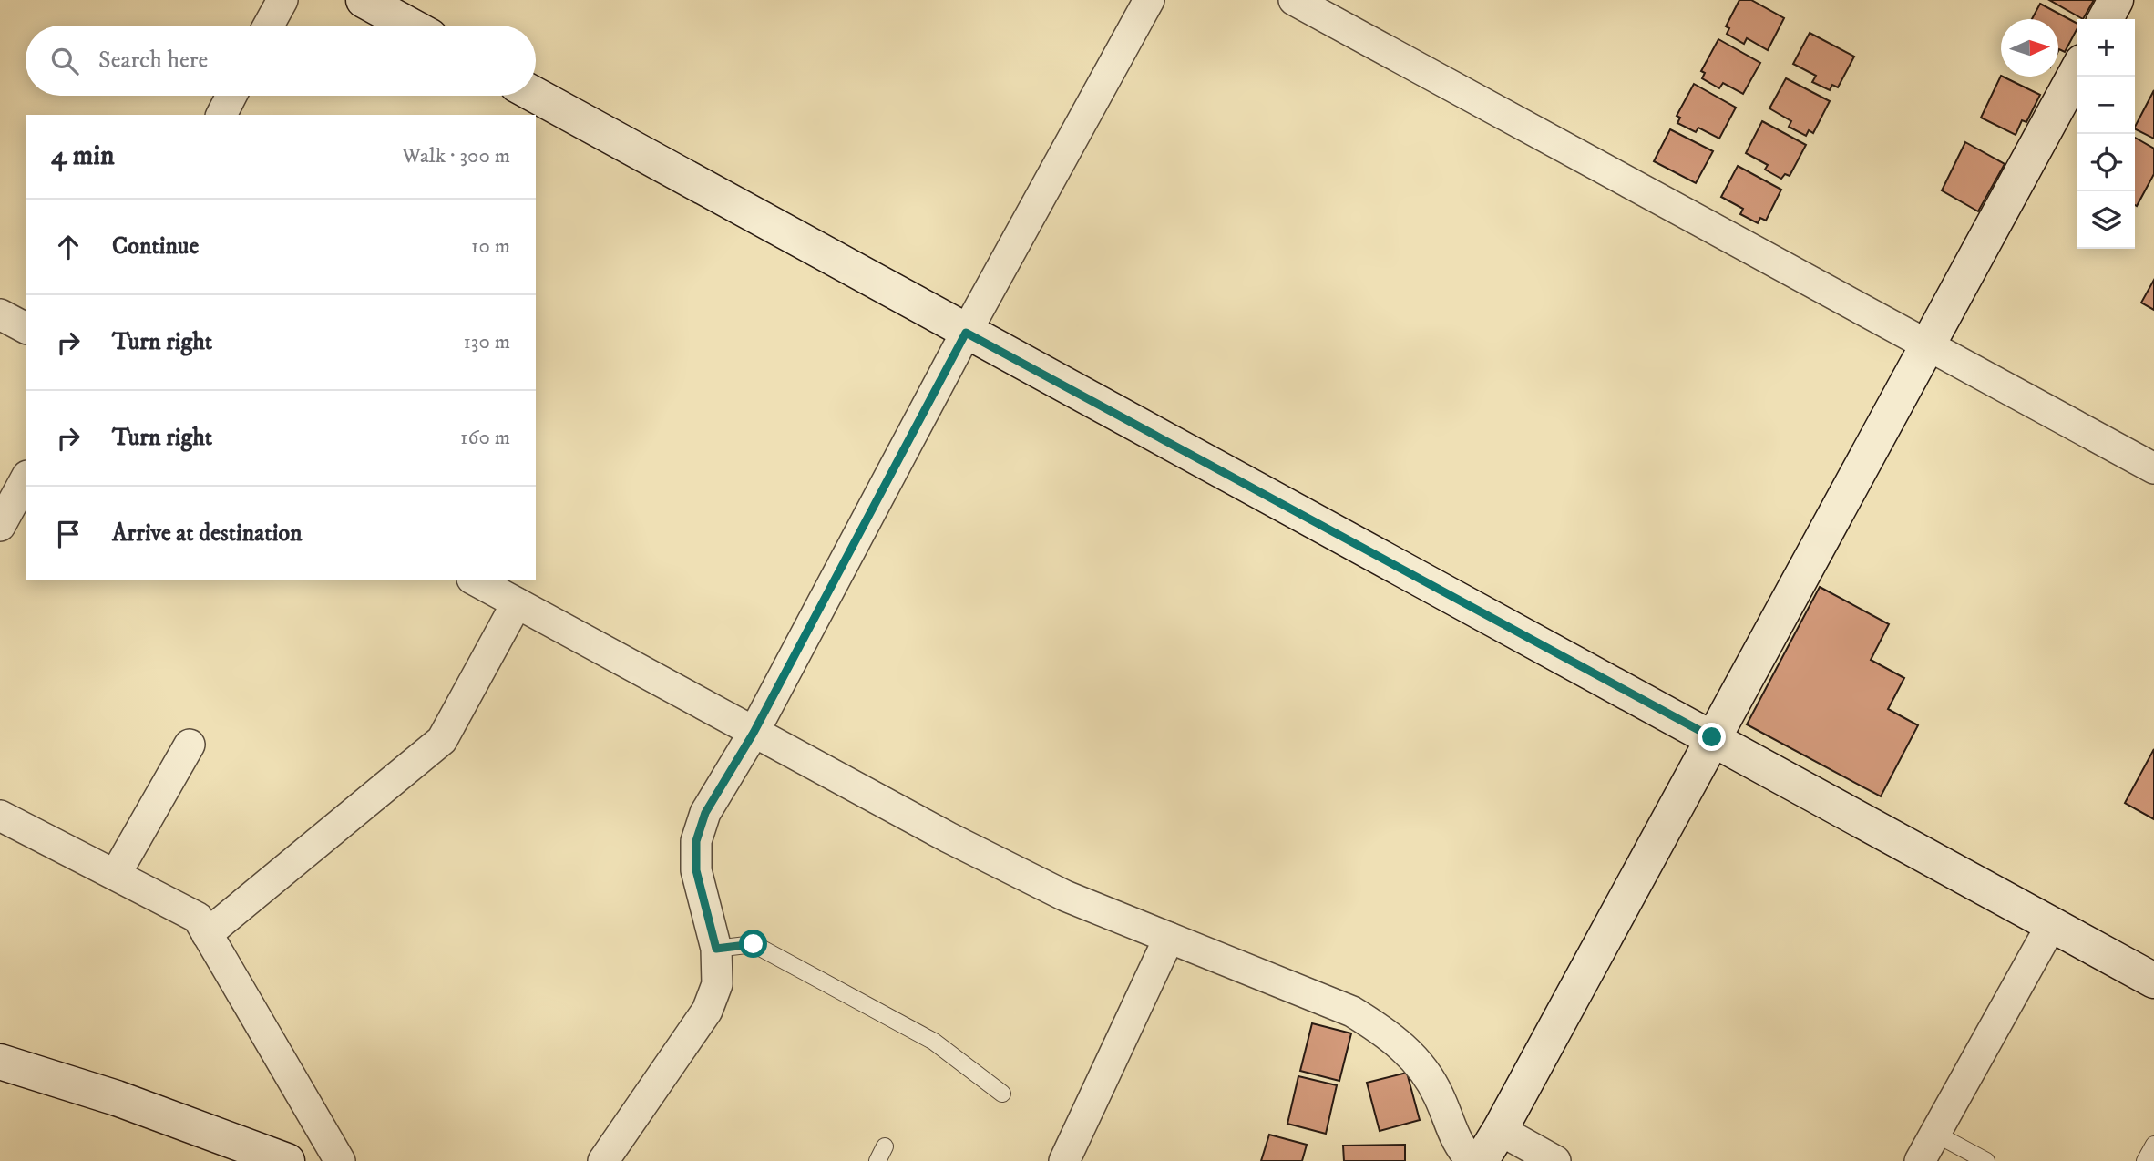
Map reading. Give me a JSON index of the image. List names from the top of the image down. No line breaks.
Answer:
{"north":"right","page":{"map_buttons":["+","−"],"search":"Search here","heading":["4 min","Walk · 300 m"],"list":[["Continue","10 m"],["Turn right","130 m"],["Turn right","160 m"],"Arrive at destination"]}}
